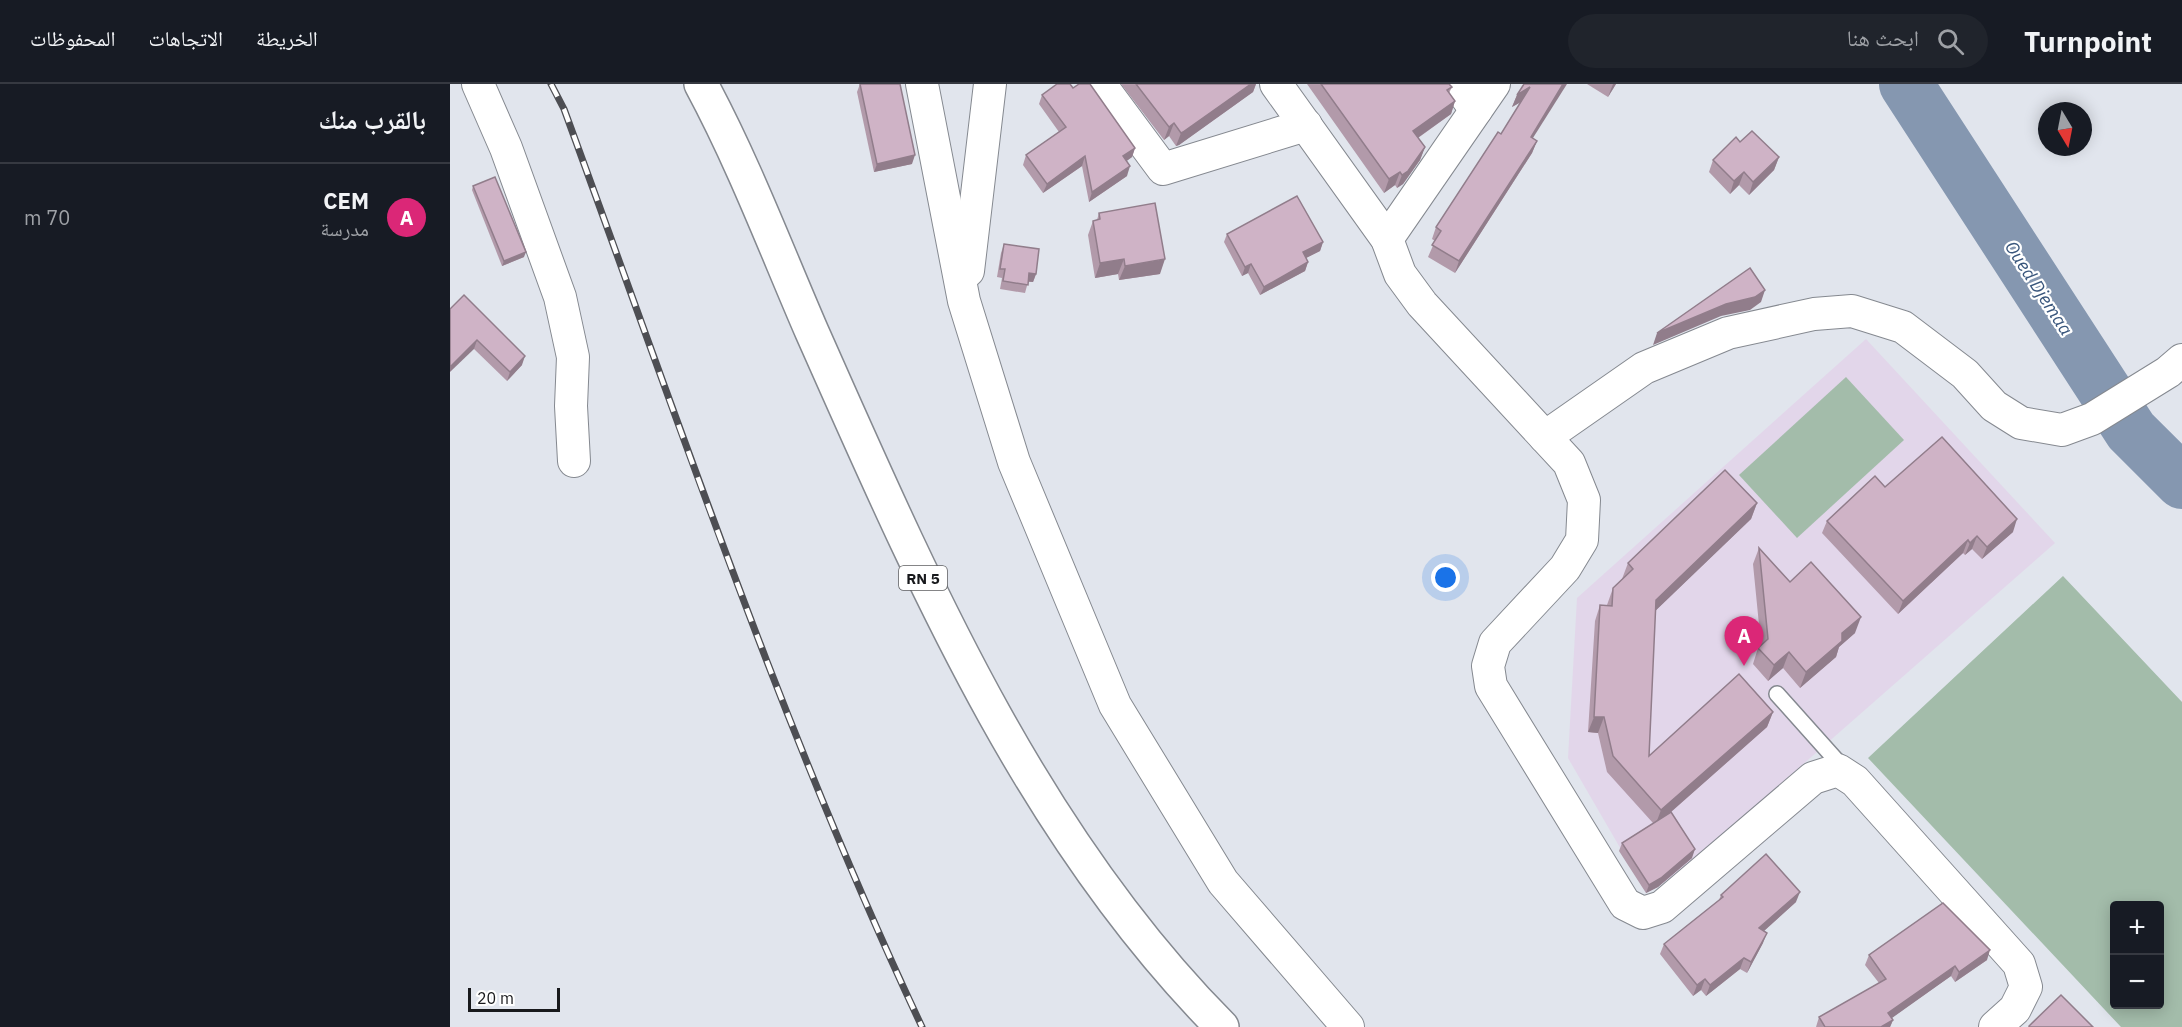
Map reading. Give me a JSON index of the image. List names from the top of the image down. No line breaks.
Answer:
{"streets":{"main road":["RN 5"]},"water":["Oued Djemaa"],"scale_bar":"20 m","north":"bottom","page":{"header":"Turnpoint","search":"ابحث هنا","nav":["الخريطة","الاتجاهات","المحفوظات"],"heading":"بالقرب منك","list":[{"mark":"A","name":"CEM","note":"مدرسة","value":"70 m"}],"pins":"A","map_buttons":["+","−"],"scale":"20 m"}}
